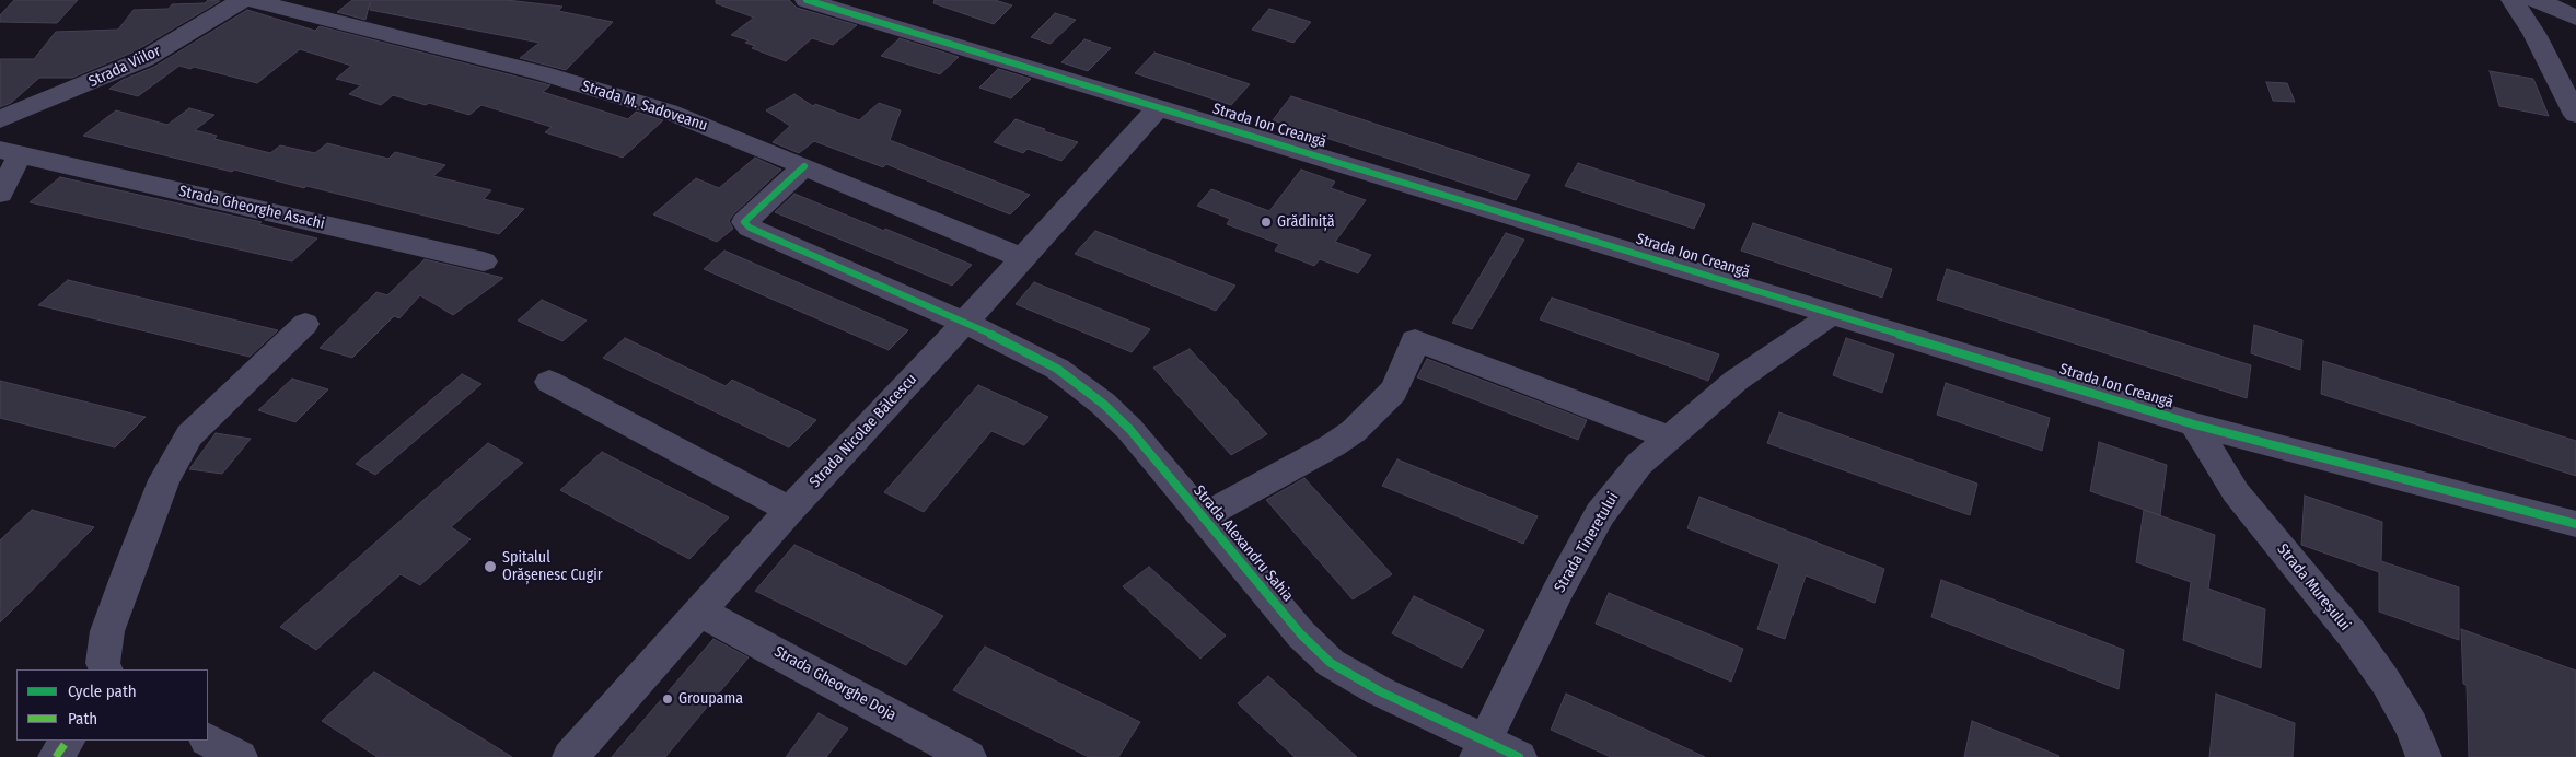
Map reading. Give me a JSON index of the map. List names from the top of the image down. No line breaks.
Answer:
{"streets":{"street":["Strada Viilor","Strada M. Sadoveanu","Strada Ion Creangă","Strada Gheorghe Asachi","Strada Nicolae Bălcescu","Strada Tineretului","Strada Alexandru Sahia","Strada Mureșului","Strada Gheorghe Doja"]},"crossings":[["Strada M. Sadoveanu","Strada Nicolae Bălcescu"],["Strada M. Sadoveanu","Strada Alexandru Sahia"],["Strada Ion Creangă","Strada Nicolae Bălcescu"],["Strada Ion Creangă","Strada Tineretului"],["Strada Ion Creangă","Strada Mureșului"],["Strada Nicolae Bălcescu","Strada Alexandru Sahia"],["Strada Nicolae Bălcescu","Strada Gheorghe Doja"],["Strada Tineretului","Strada Alexandru Sahia"]],"places":["Grădiniță","Spitalul Orășenesc Cugir","Groupama"],"legend":["Cycle path","Path"]}
